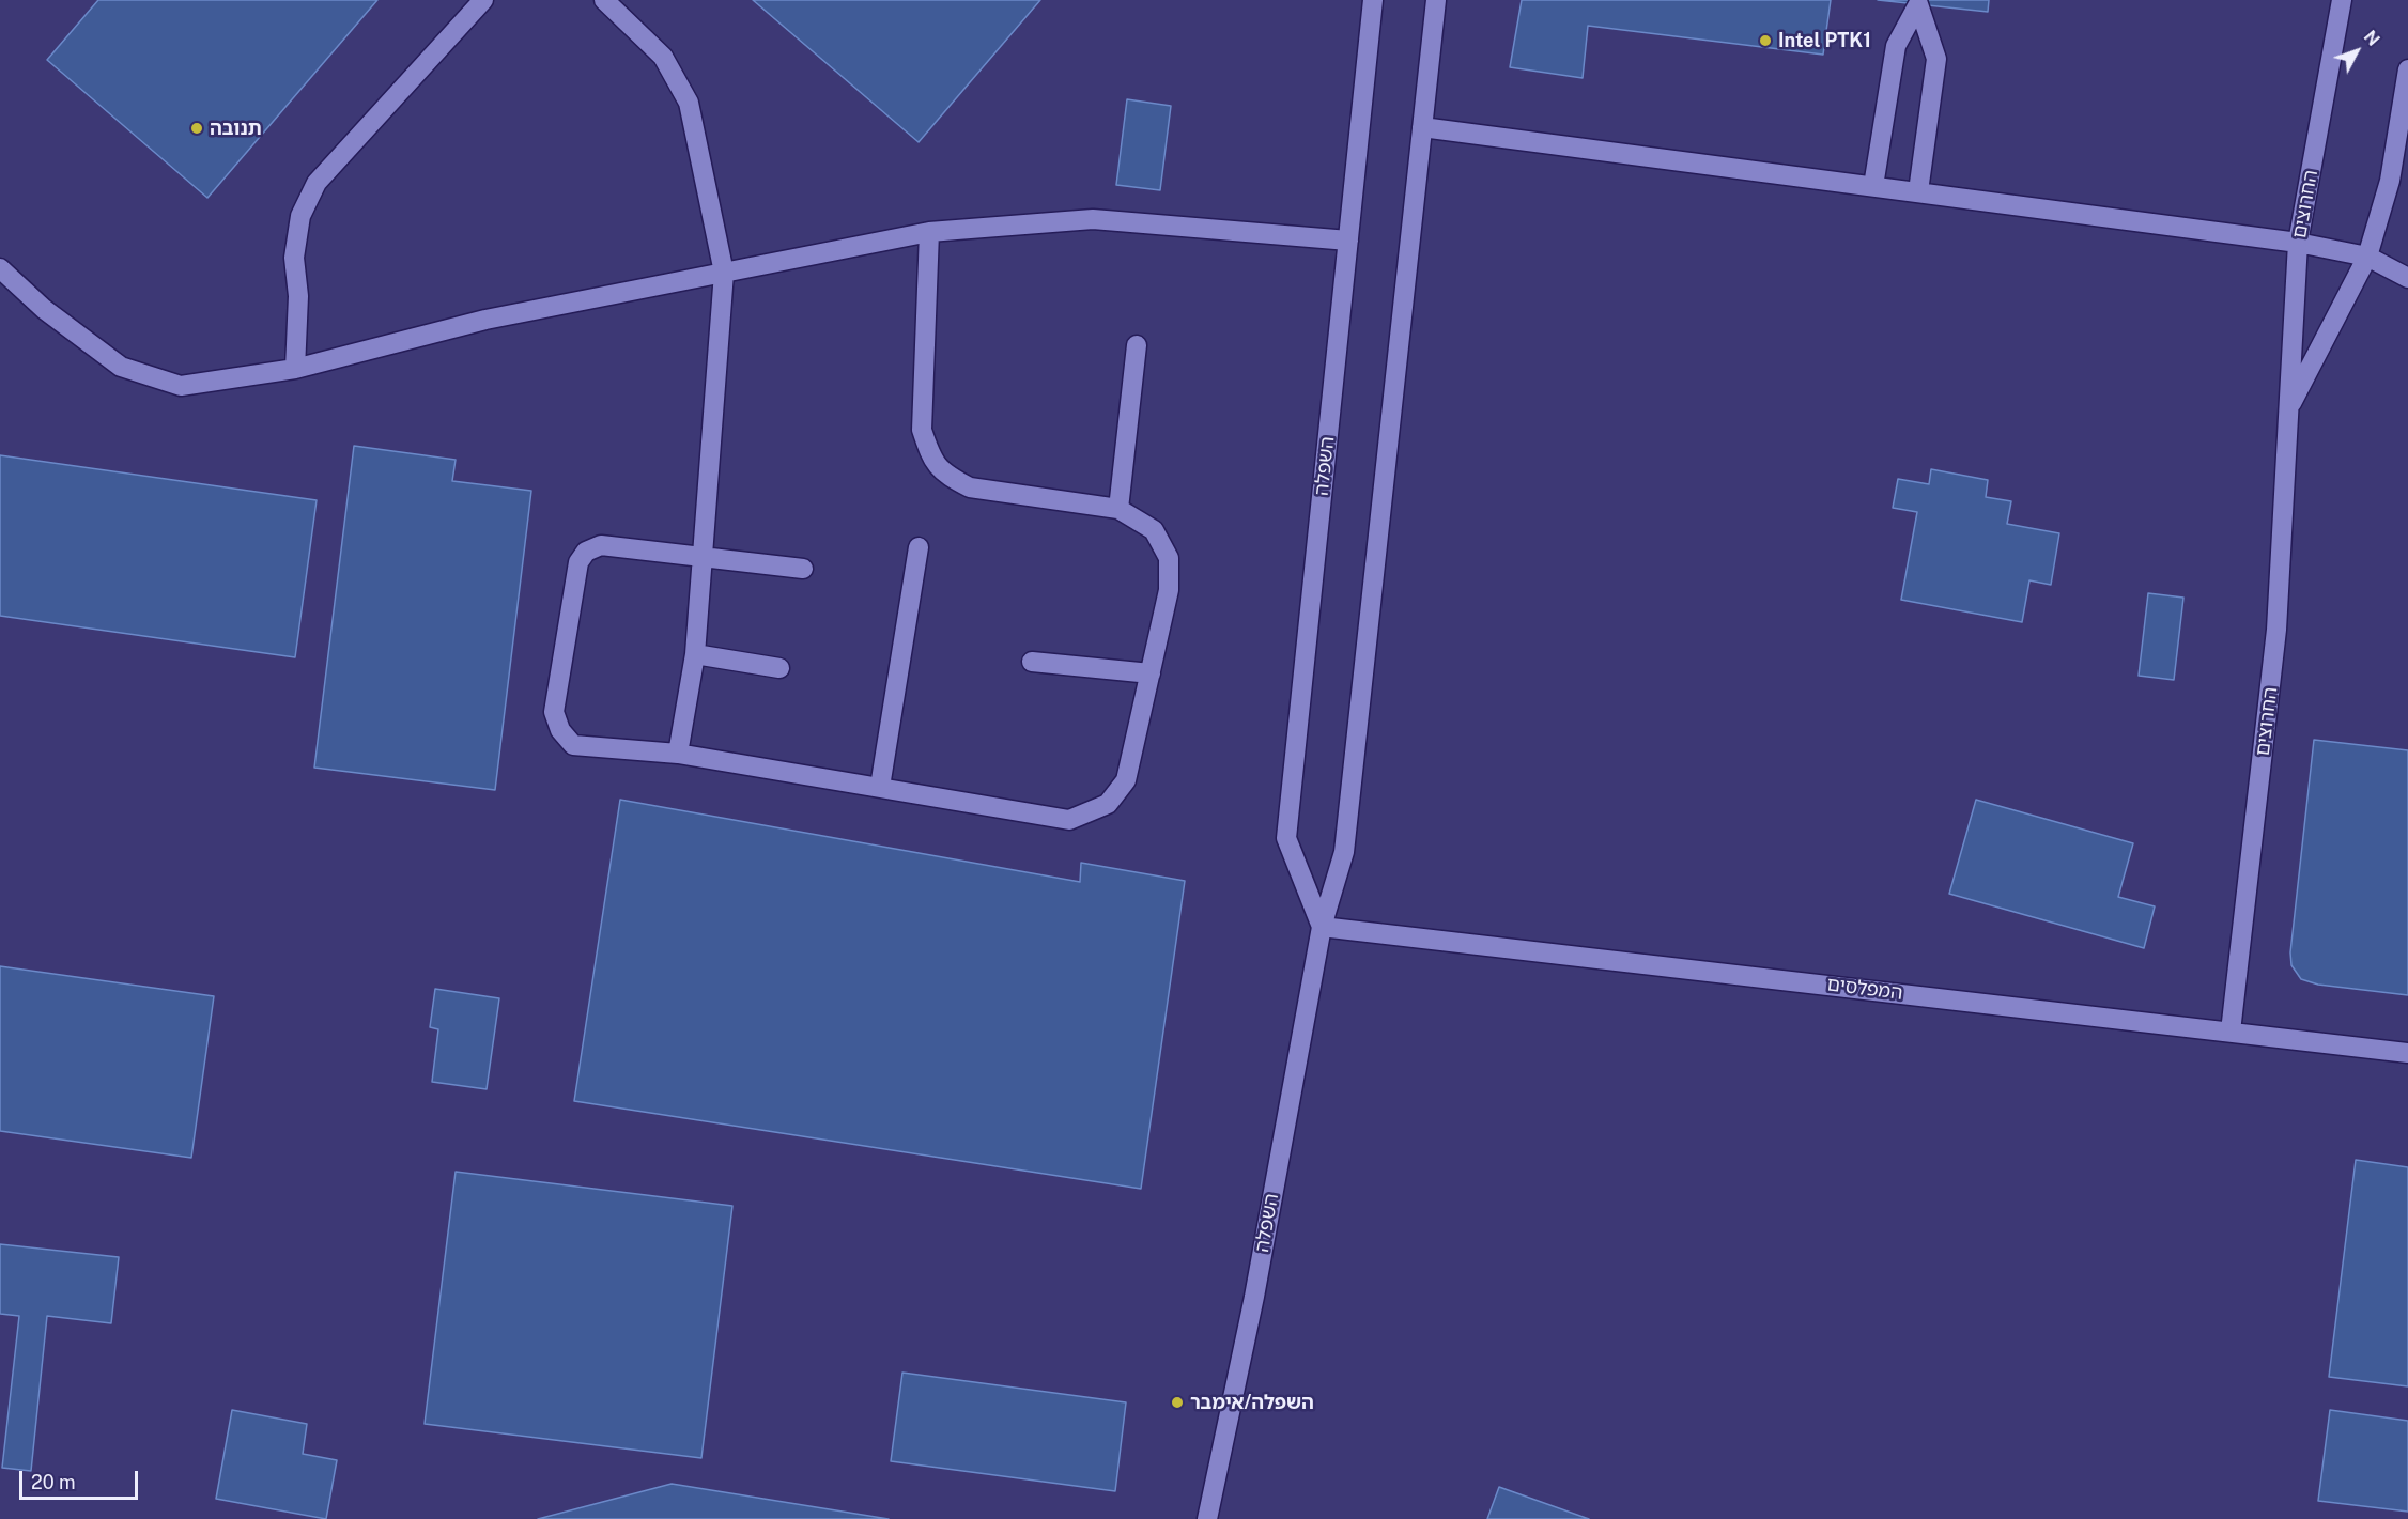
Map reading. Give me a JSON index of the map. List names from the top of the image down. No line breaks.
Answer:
{"streets":{"street":["החרוצים","השפלה","המפלסים"]},"crossings":[["החרוצים","המפלסים"],["השפלה","המפלסים"]],"places":["Intel PTK1","תנובה","השפלה/אימבר"],"scale_bar":"20 m","north":"top right"}
